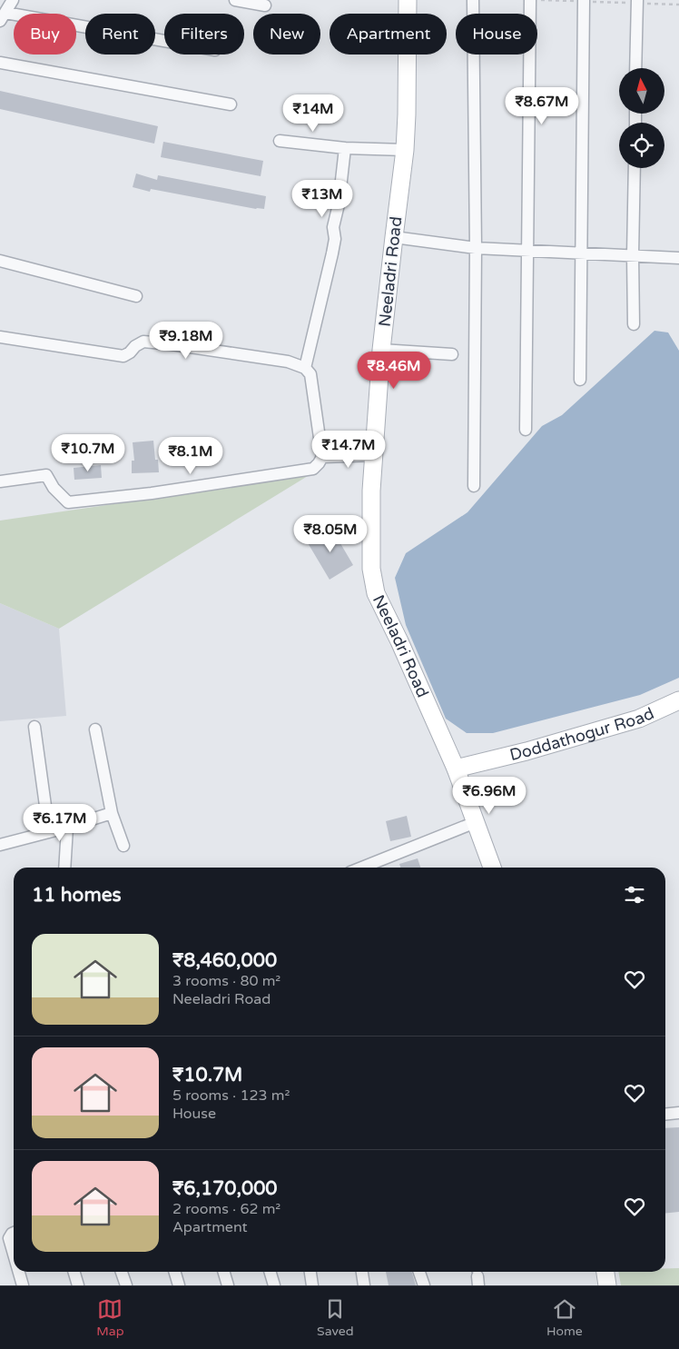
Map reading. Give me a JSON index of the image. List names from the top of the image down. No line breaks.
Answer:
{"streets":{"street":["Neeladri Road","Doddathogur Road"]},"crossings":[["Neeladri Road","Doddathogur Road"]],"north":"top","page":{"chip":["Buy","Rent","Filters","New","Apartment","House"],"price":["₹8.67M","₹14M","₹13M","₹9.18M","₹8.46M","₹14.7M","₹10.7M","₹8.1M","₹8.05M","₹6.96M","₹6.17M"],"heading":"11 homes","list":[{"name":"₹8,460,000","note":"3 rooms · 80 m² · Neeladri Road"},{"name":"₹10.7M","note":"5 rooms · 123 m² · House"},{"name":"₹6,170,000","note":"2 rooms · 62 m² · Apartment"}],"tabs":["Map","Saved","Home"]}}
